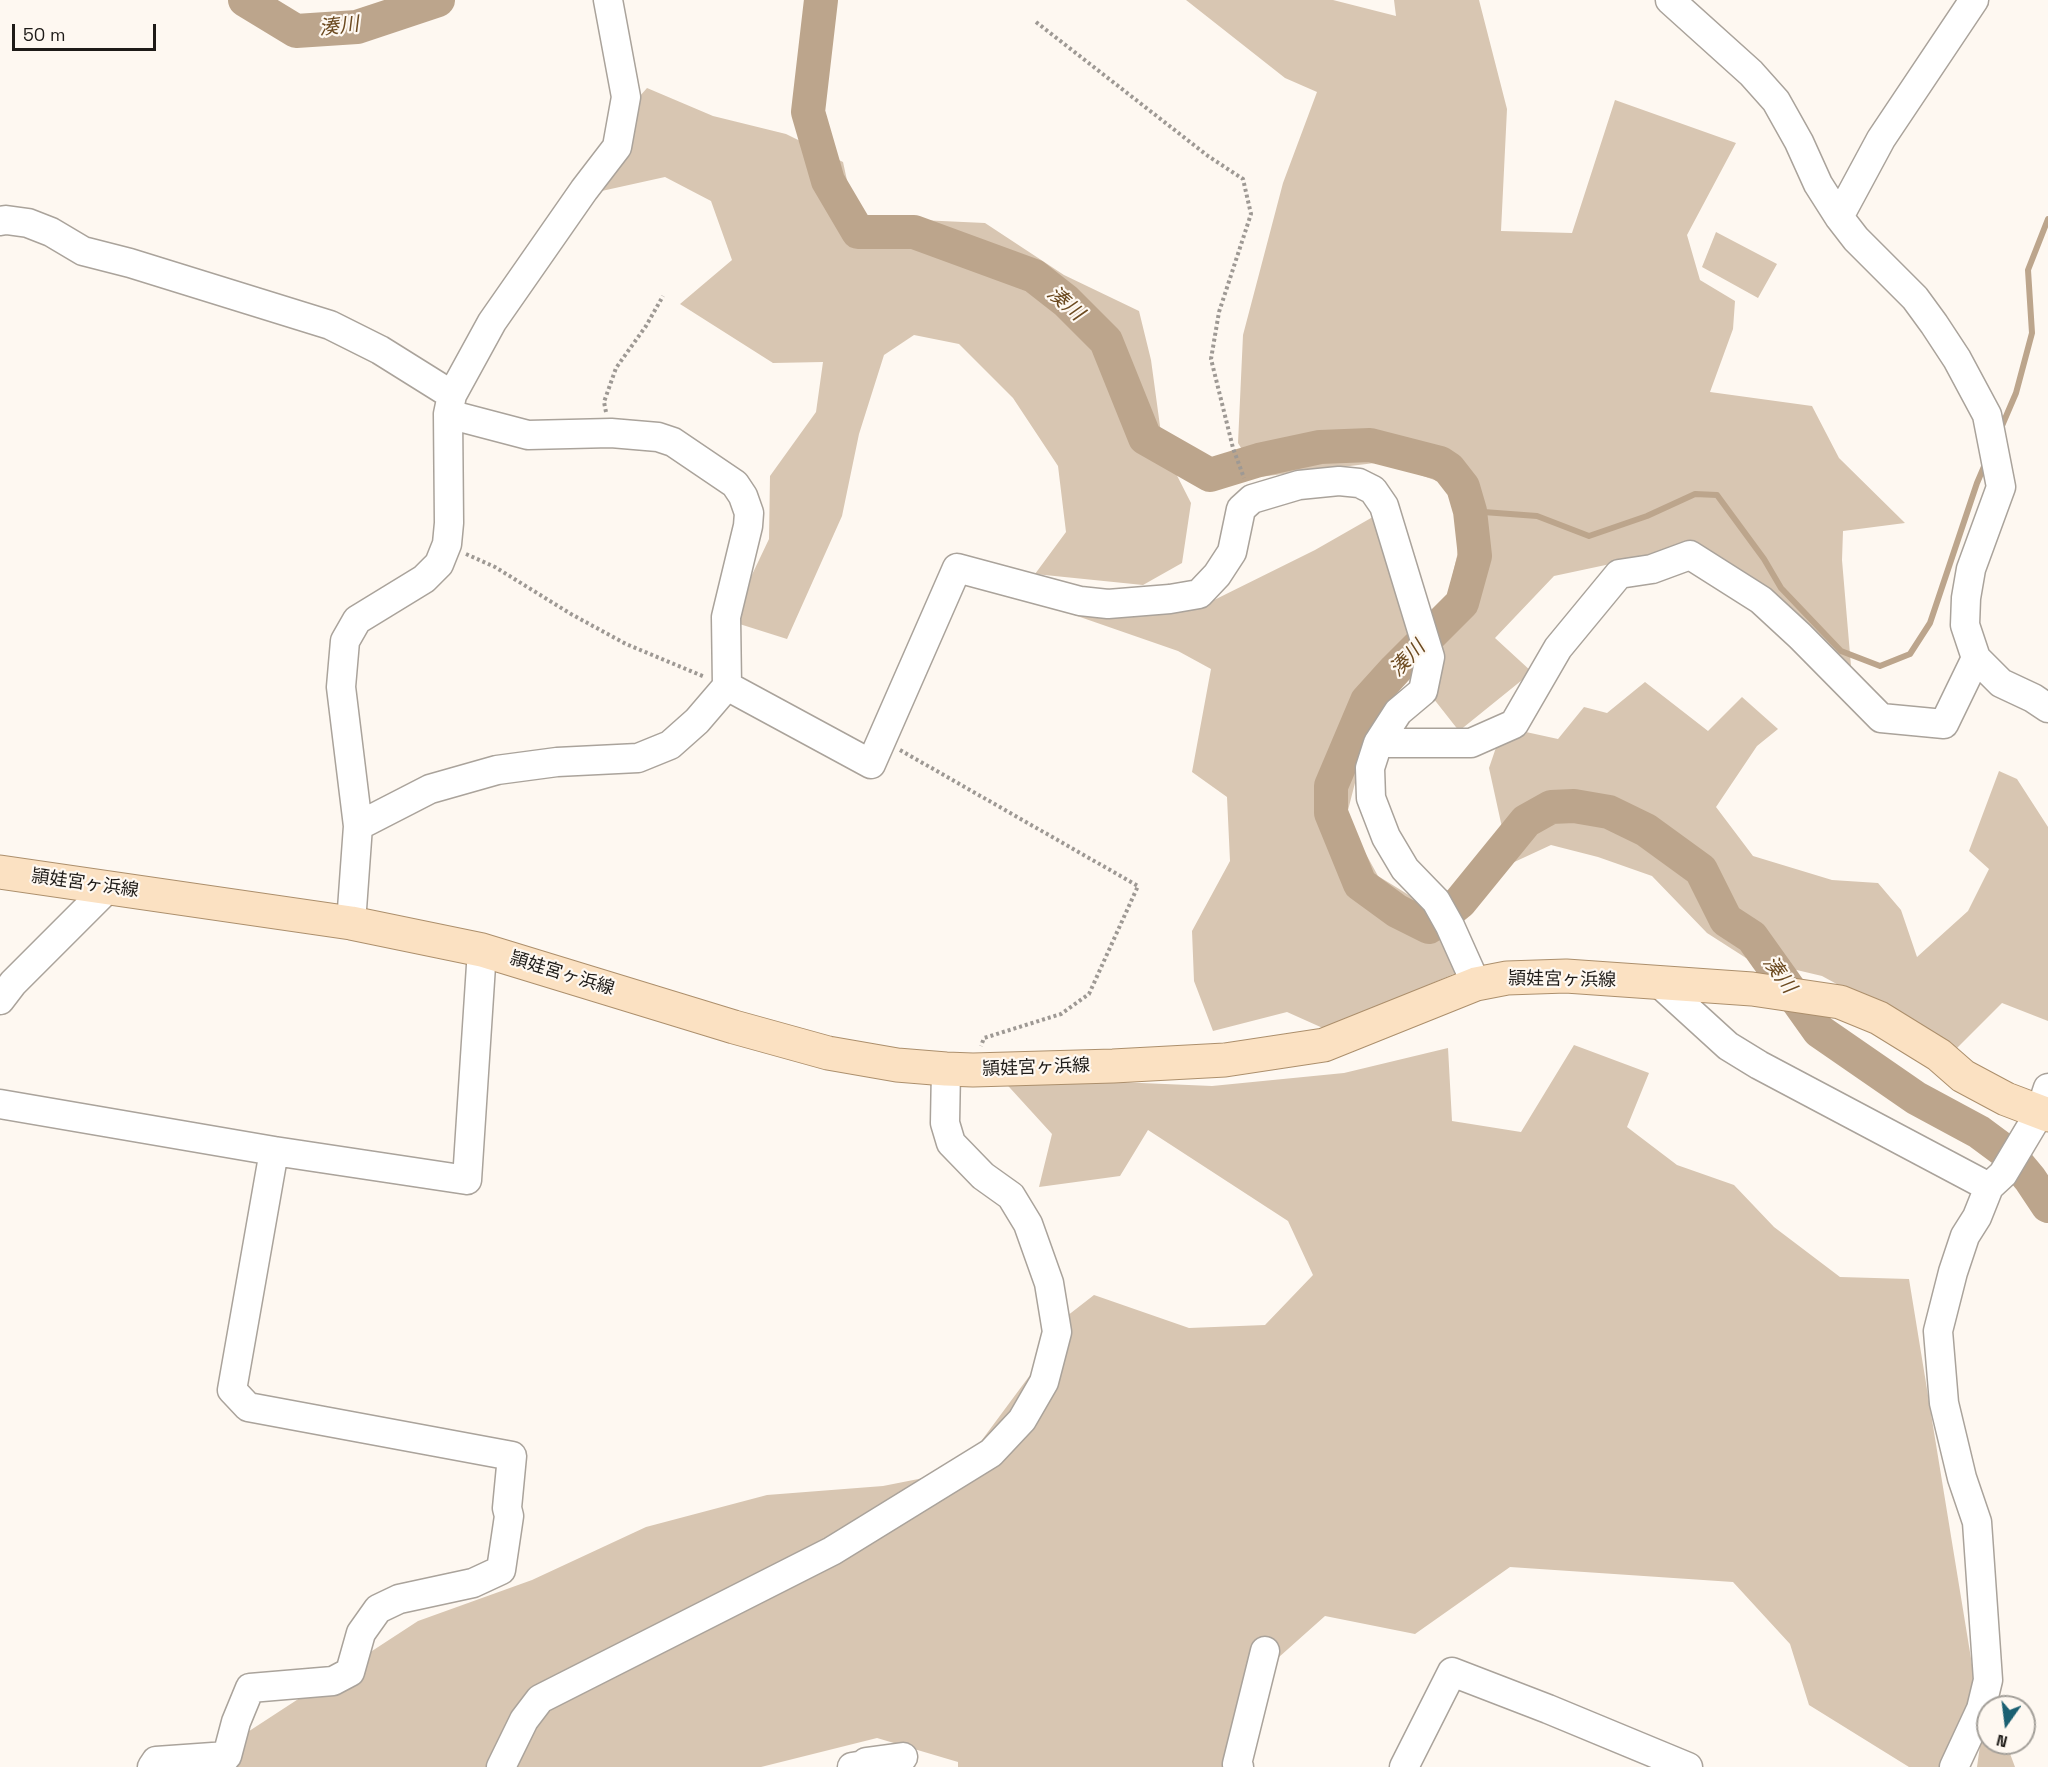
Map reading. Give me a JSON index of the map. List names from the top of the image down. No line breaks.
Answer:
{"streets":{"main road":["頴娃宮ヶ浜線"]},"water":["湊川"],"scale_bar":"50 m","north":"bottom"}
